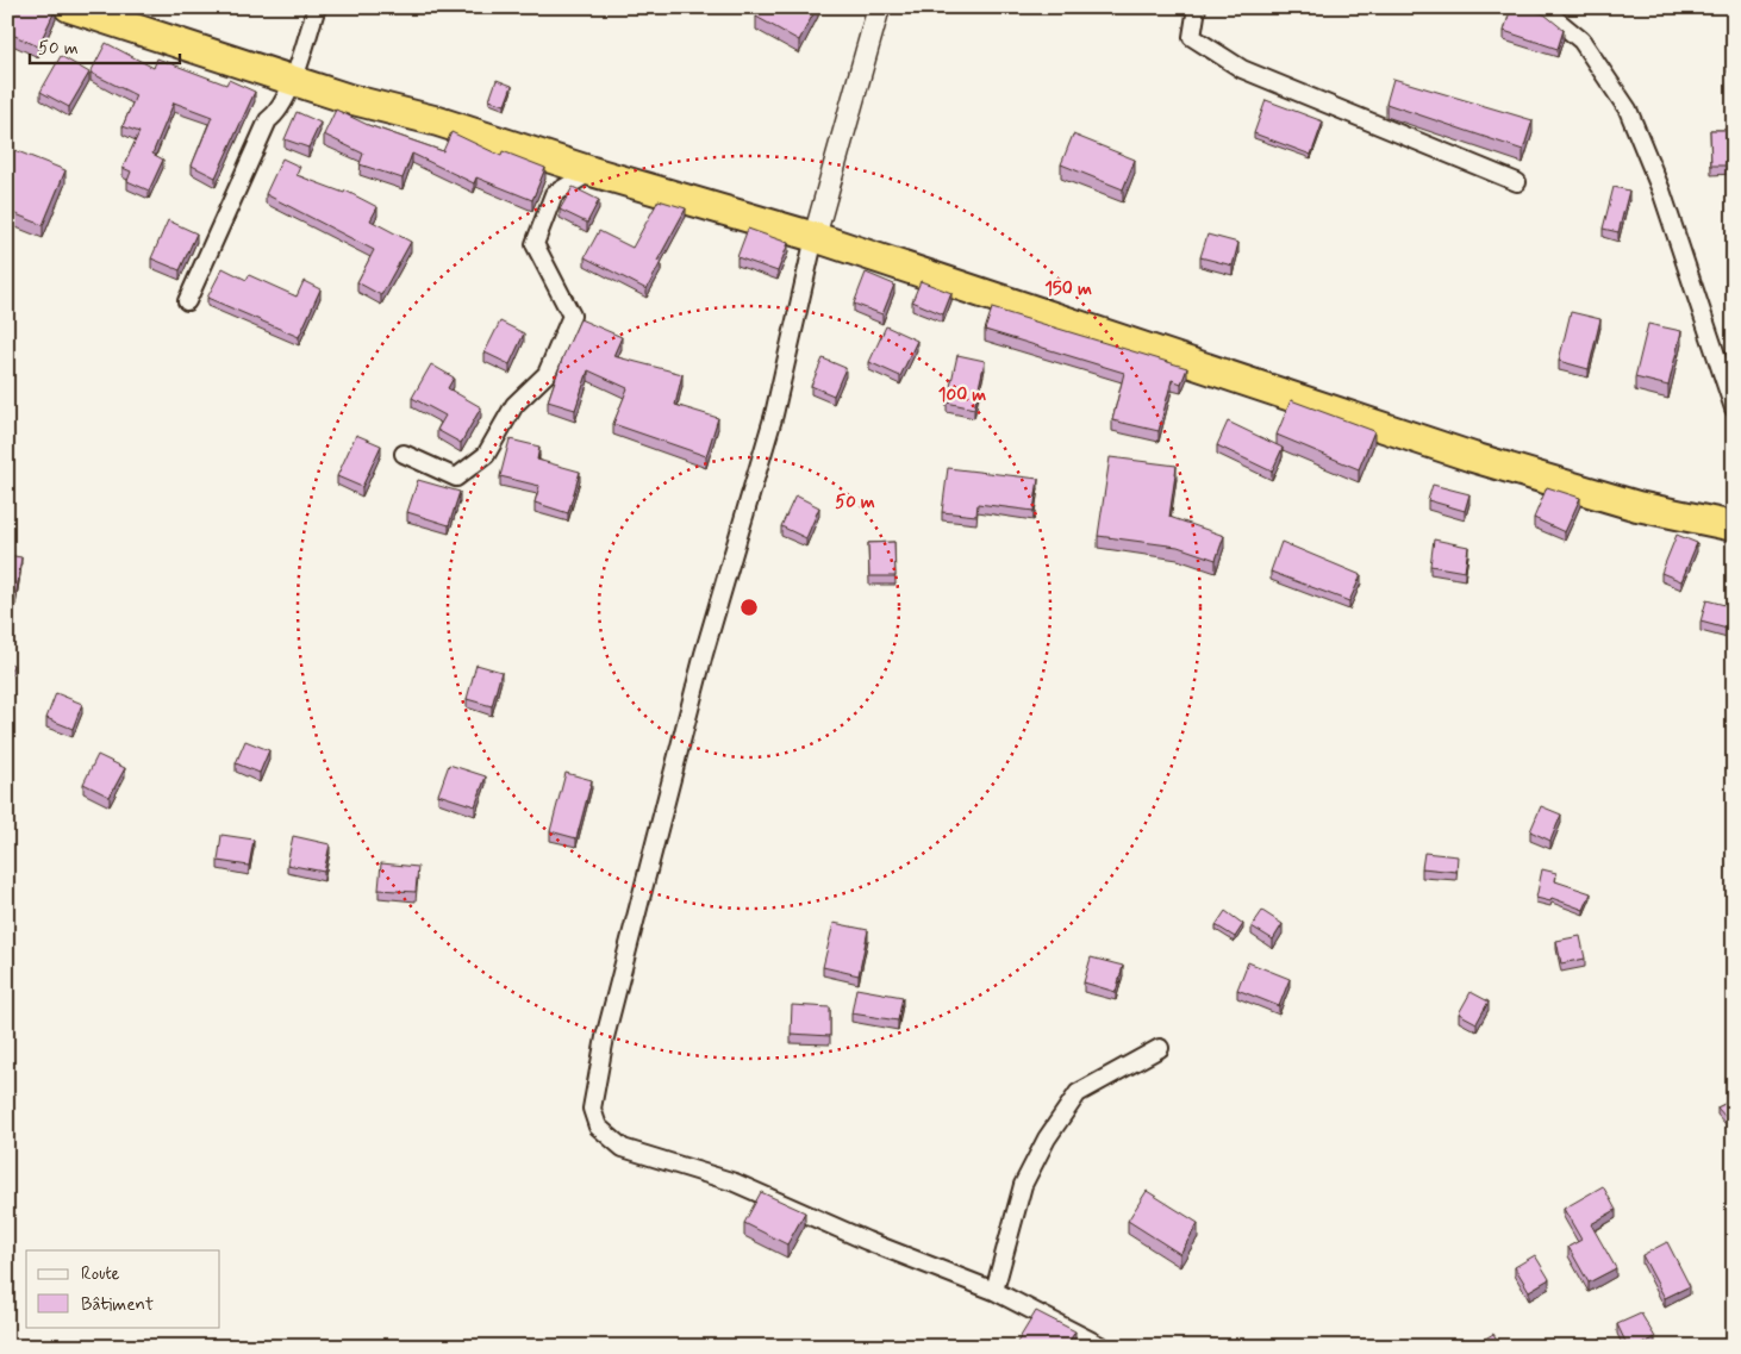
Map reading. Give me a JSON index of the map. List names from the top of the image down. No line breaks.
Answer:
{"legend":["Route","Bâtiment"],"scale_bar":"50 m","rings":["150 m","100 m","50 m"]}
